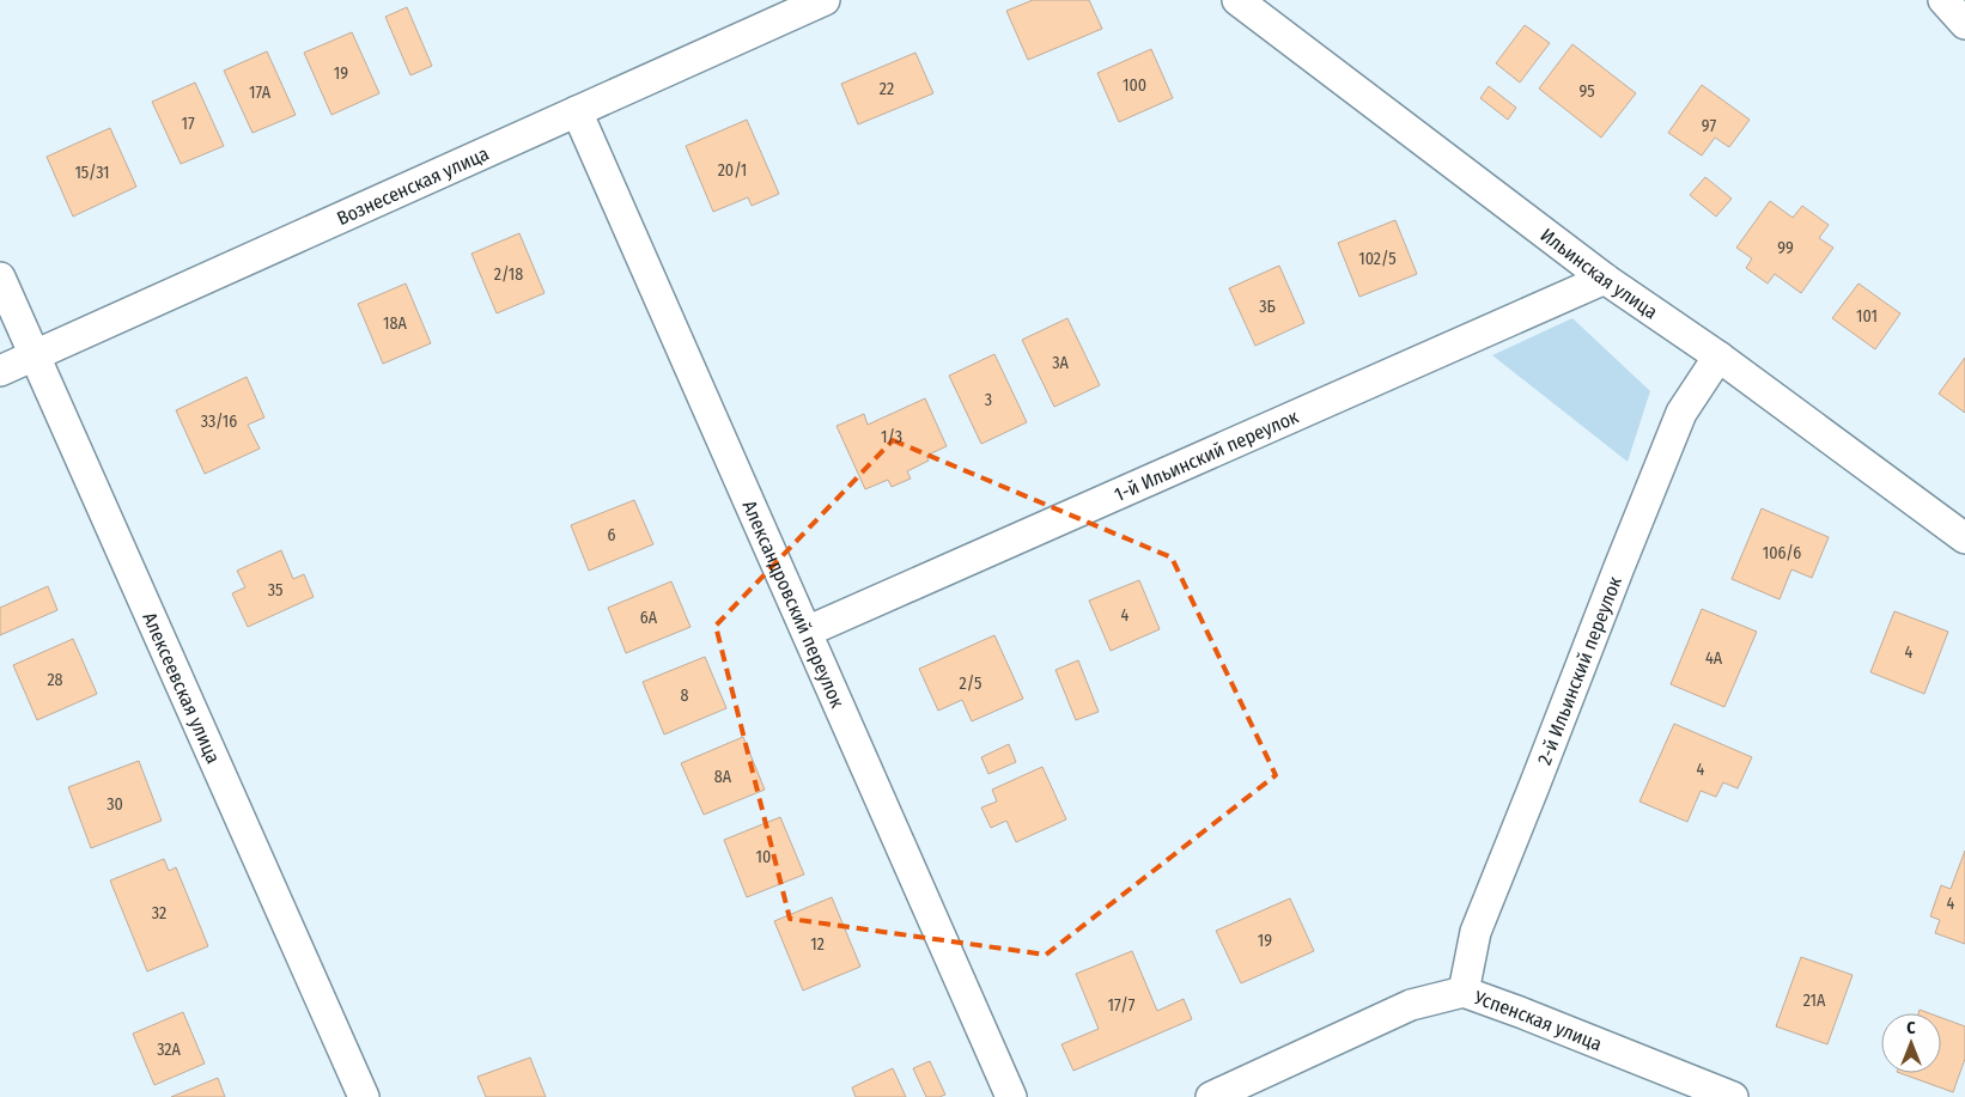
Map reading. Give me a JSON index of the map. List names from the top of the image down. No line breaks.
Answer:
{"streets":{"street":["Вознесенская улица","Ильинская улица","1-й Ильинский переулок","Александровский переулок","2-й Ильинский переулок","Алексеевская улица","Успенская улица"]},"crossings":[["Вознесенская улица","Александровский переулок"],["Вознесенская улица","Алексеевская улица"],["Ильинская улица","1-й Ильинский переулок"],["Ильинская улица","2-й Ильинский переулок"],["1-й Ильинский переулок","Александровский переулок"],["2-й Ильинский переулок","Успенская улица"]],"house_numbers":["19","100","22","95","17А","17","97","20/1","15/31","99","102/5","2/18","3Б","101","18А","3А","3","33/16","1/3","6","106/6","35","4","6А","4","4А","28","2/5","8","4","8А","30","10","4","32","19","12","21А","17/7","32А"],"north":"top"}
